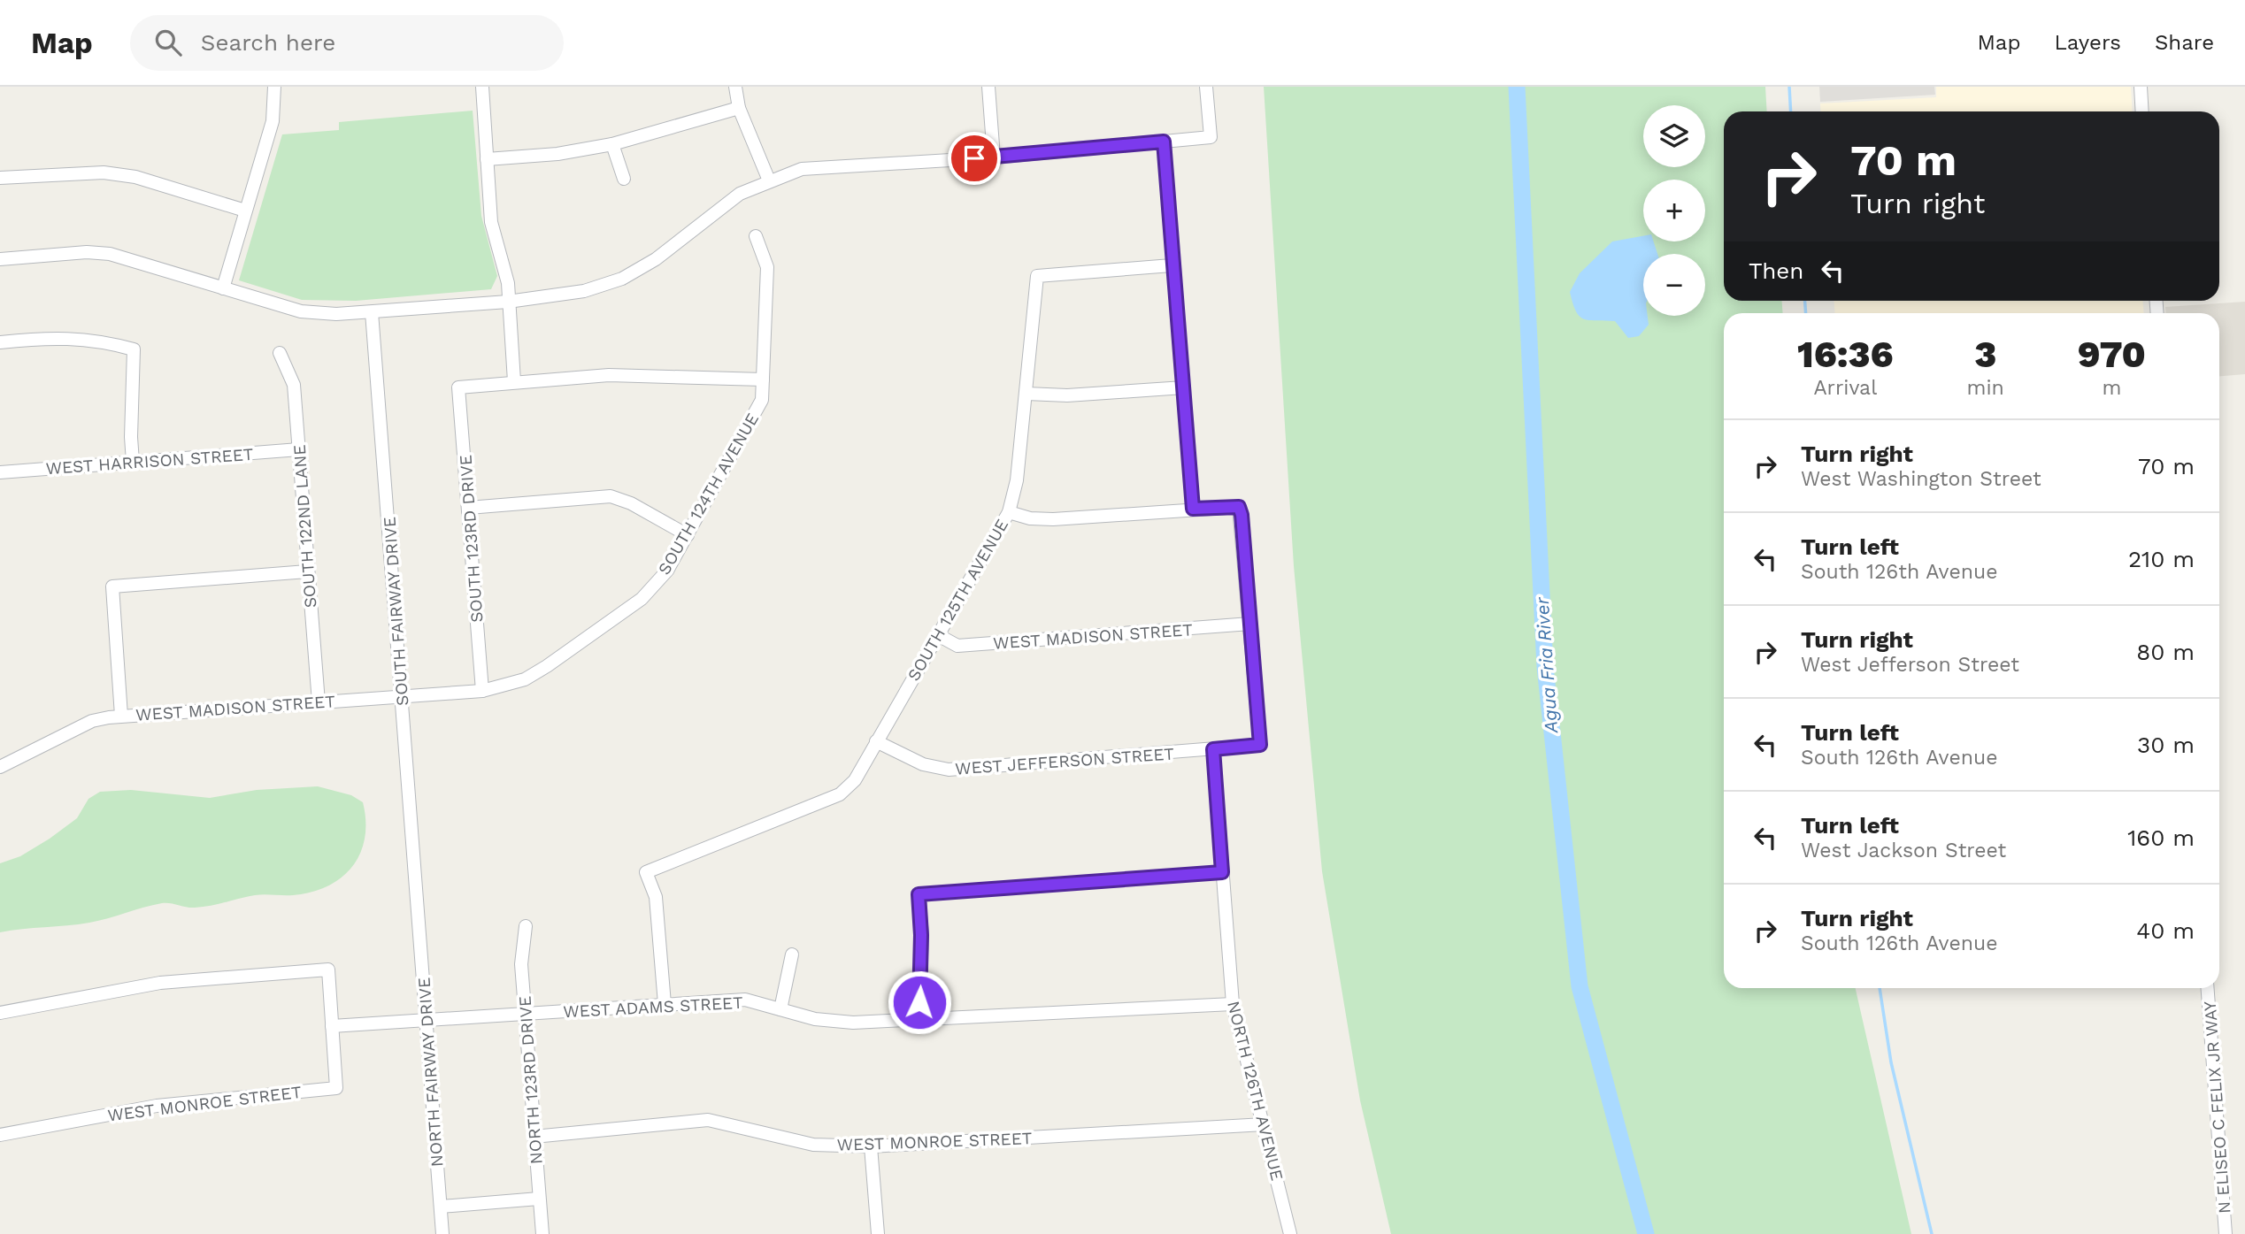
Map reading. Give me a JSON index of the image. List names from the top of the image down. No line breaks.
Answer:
{"streets":{"street":["WEST HARRISON STREET","SOUTH 124TH AVENUE","SOUTH 122ND LANE","SOUTH 123RD DRIVE","SOUTH 125TH AVENUE","SOUTH FAIRWAY DRIVE","WEST MADISON STREET","WEST JEFFERSON STREET","WEST ADAMS STREET","NORTH FAIRWAY DRIVE","NORTH 123RD DRIVE","NORTH 126TH AVENUE","WEST MONROE STREET","N ELISEO C FELIX JR WAY"]},"crossings":[["WEST HARRISON STREET","SOUTH 122ND LANE"],["SOUTH 124TH AVENUE","SOUTH 123RD DRIVE"],["SOUTH 124TH AVENUE","WEST MADISON STREET"],["SOUTH 122ND LANE","WEST MADISON STREET"],["SOUTH 123RD DRIVE","WEST MADISON STREET"],["SOUTH 125TH AVENUE","WEST MADISON STREET"],["SOUTH 125TH AVENUE","WEST JEFFERSON STREET"],["SOUTH 125TH AVENUE","WEST ADAMS STREET"],["SOUTH FAIRWAY DRIVE","WEST MADISON STREET"],["SOUTH FAIRWAY DRIVE","NORTH FAIRWAY DRIVE"],["WEST MADISON STREET","WEST JEFFERSON STREET"],["WEST JEFFERSON STREET","NORTH 126TH AVENUE"],["WEST ADAMS STREET","NORTH FAIRWAY DRIVE"],["WEST ADAMS STREET","NORTH 123RD DRIVE"],["WEST ADAMS STREET","NORTH 126TH AVENUE"],["WEST ADAMS STREET","WEST MONROE STREET"],["NORTH 123RD DRIVE","WEST MONROE STREET"],["NORTH 126TH AVENUE","WEST MONROE STREET"]],"water":["Agua Fria River"],"page":{"header":"Map","search":"Search here","nav":["Map","Layers","Share"],"map_buttons":["+","−"],"turn":["70 m","Turn right"],"then":"Then","eta":["16:36","Arrival","3","min","970","m"],"list":[{"name":"Turn right","note":"West Washington Street","value":"70 m"},{"name":"Turn left","note":"South 126th Avenue","value":"210 m"},{"name":"Turn right","note":"West Jefferson Street","value":"80 m"},{"name":"Turn left","note":"South 126th Avenue","value":"30 m"},{"name":"Turn left","note":"West Jackson Street","value":"160 m"},{"name":"Turn right","note":"South 126th Avenue","value":"40 m"}]}}
